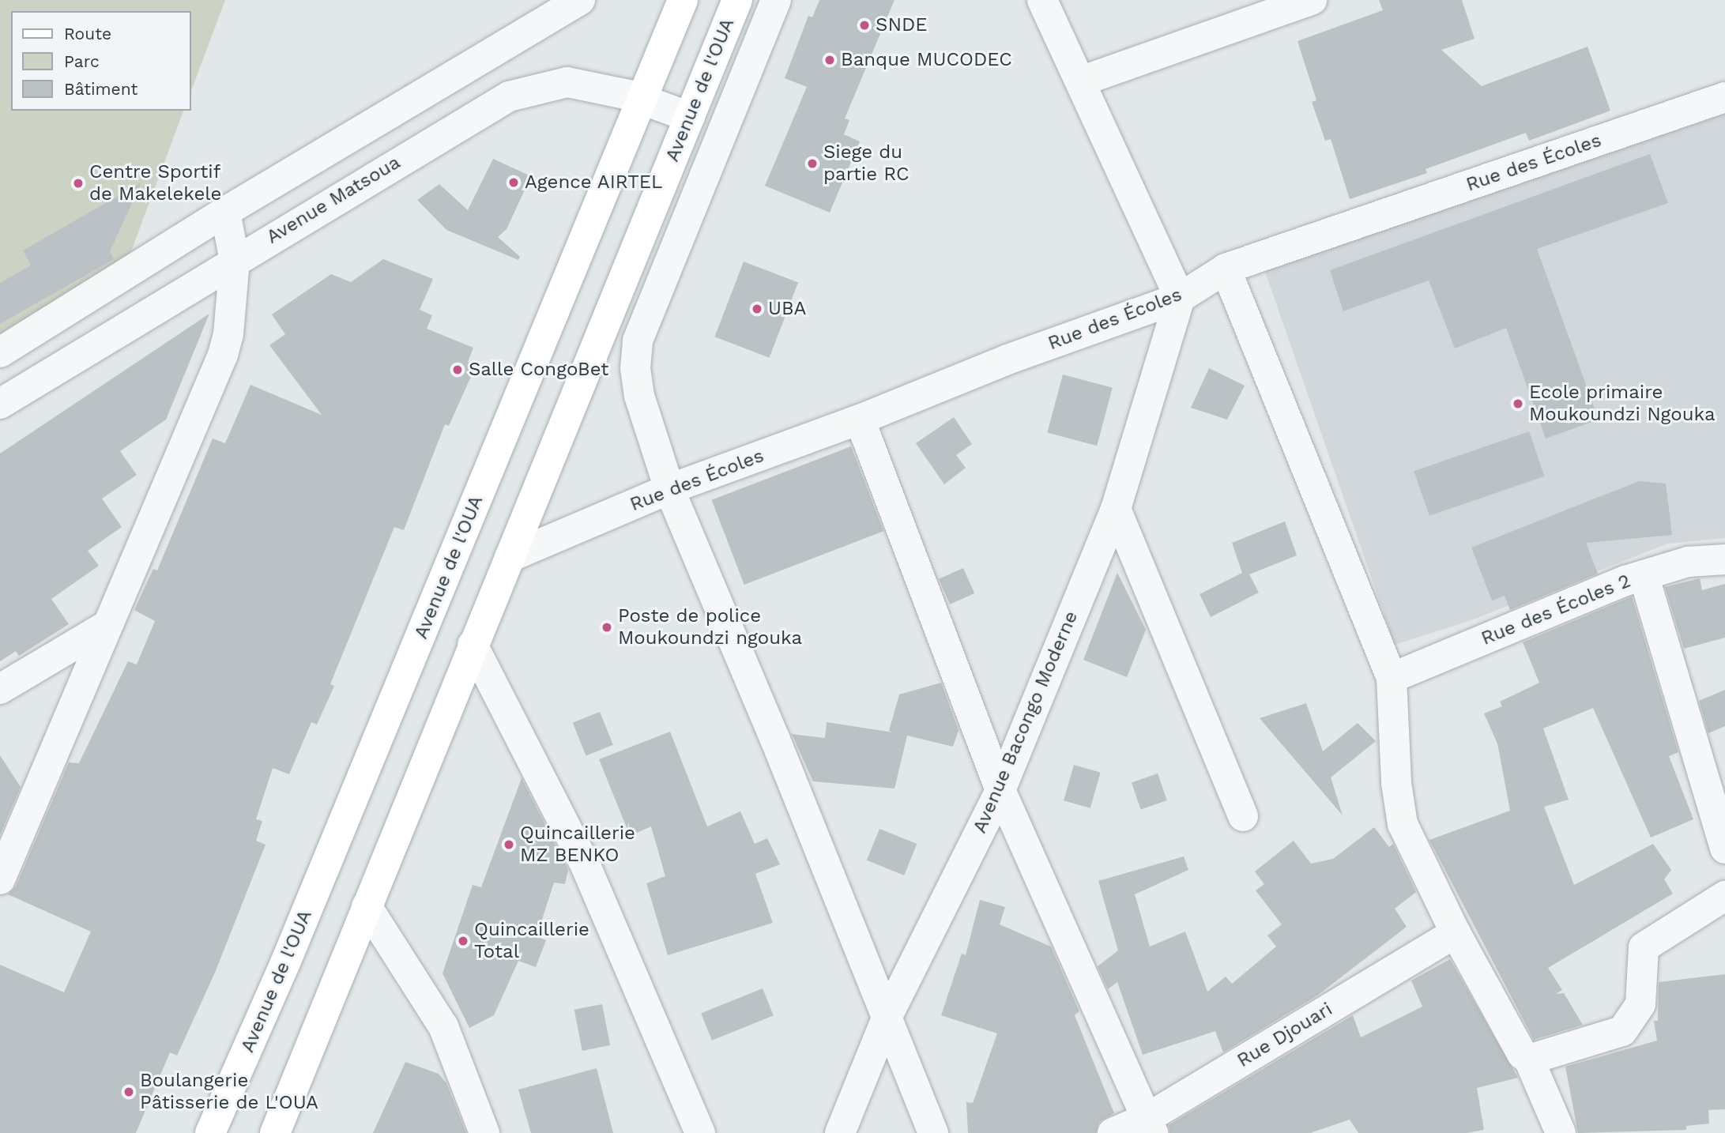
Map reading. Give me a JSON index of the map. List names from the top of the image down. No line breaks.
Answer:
{"streets":{"main road":["Avenue de l'OUA"],"street":["Rue des Écoles","Avenue Matsoua","Rue des Écoles 2","Avenue Bacongo Moderne","Rue Djouari"]},"crossings":[["Avenue de l'OUA","Rue des Écoles"],["Avenue de l'OUA","Avenue Matsoua"],["Rue des Écoles","Avenue Bacongo Moderne"]],"places":["SNDE","Banque MUCODEC","Siege du partie RC","Agence AIRTEL","Centre Sportif de Makelekele","UBA","Salle CongoBet","Ecole primaire Moukoundzi Ngouka","Poste de police Moukoundzi ngouka","Quincaillerie MZ BENKO","Quincaillerie Total","Boulangerie Pâtisserie de L'OUA"],"legend":["Route","Parc","Bâtiment"]}
